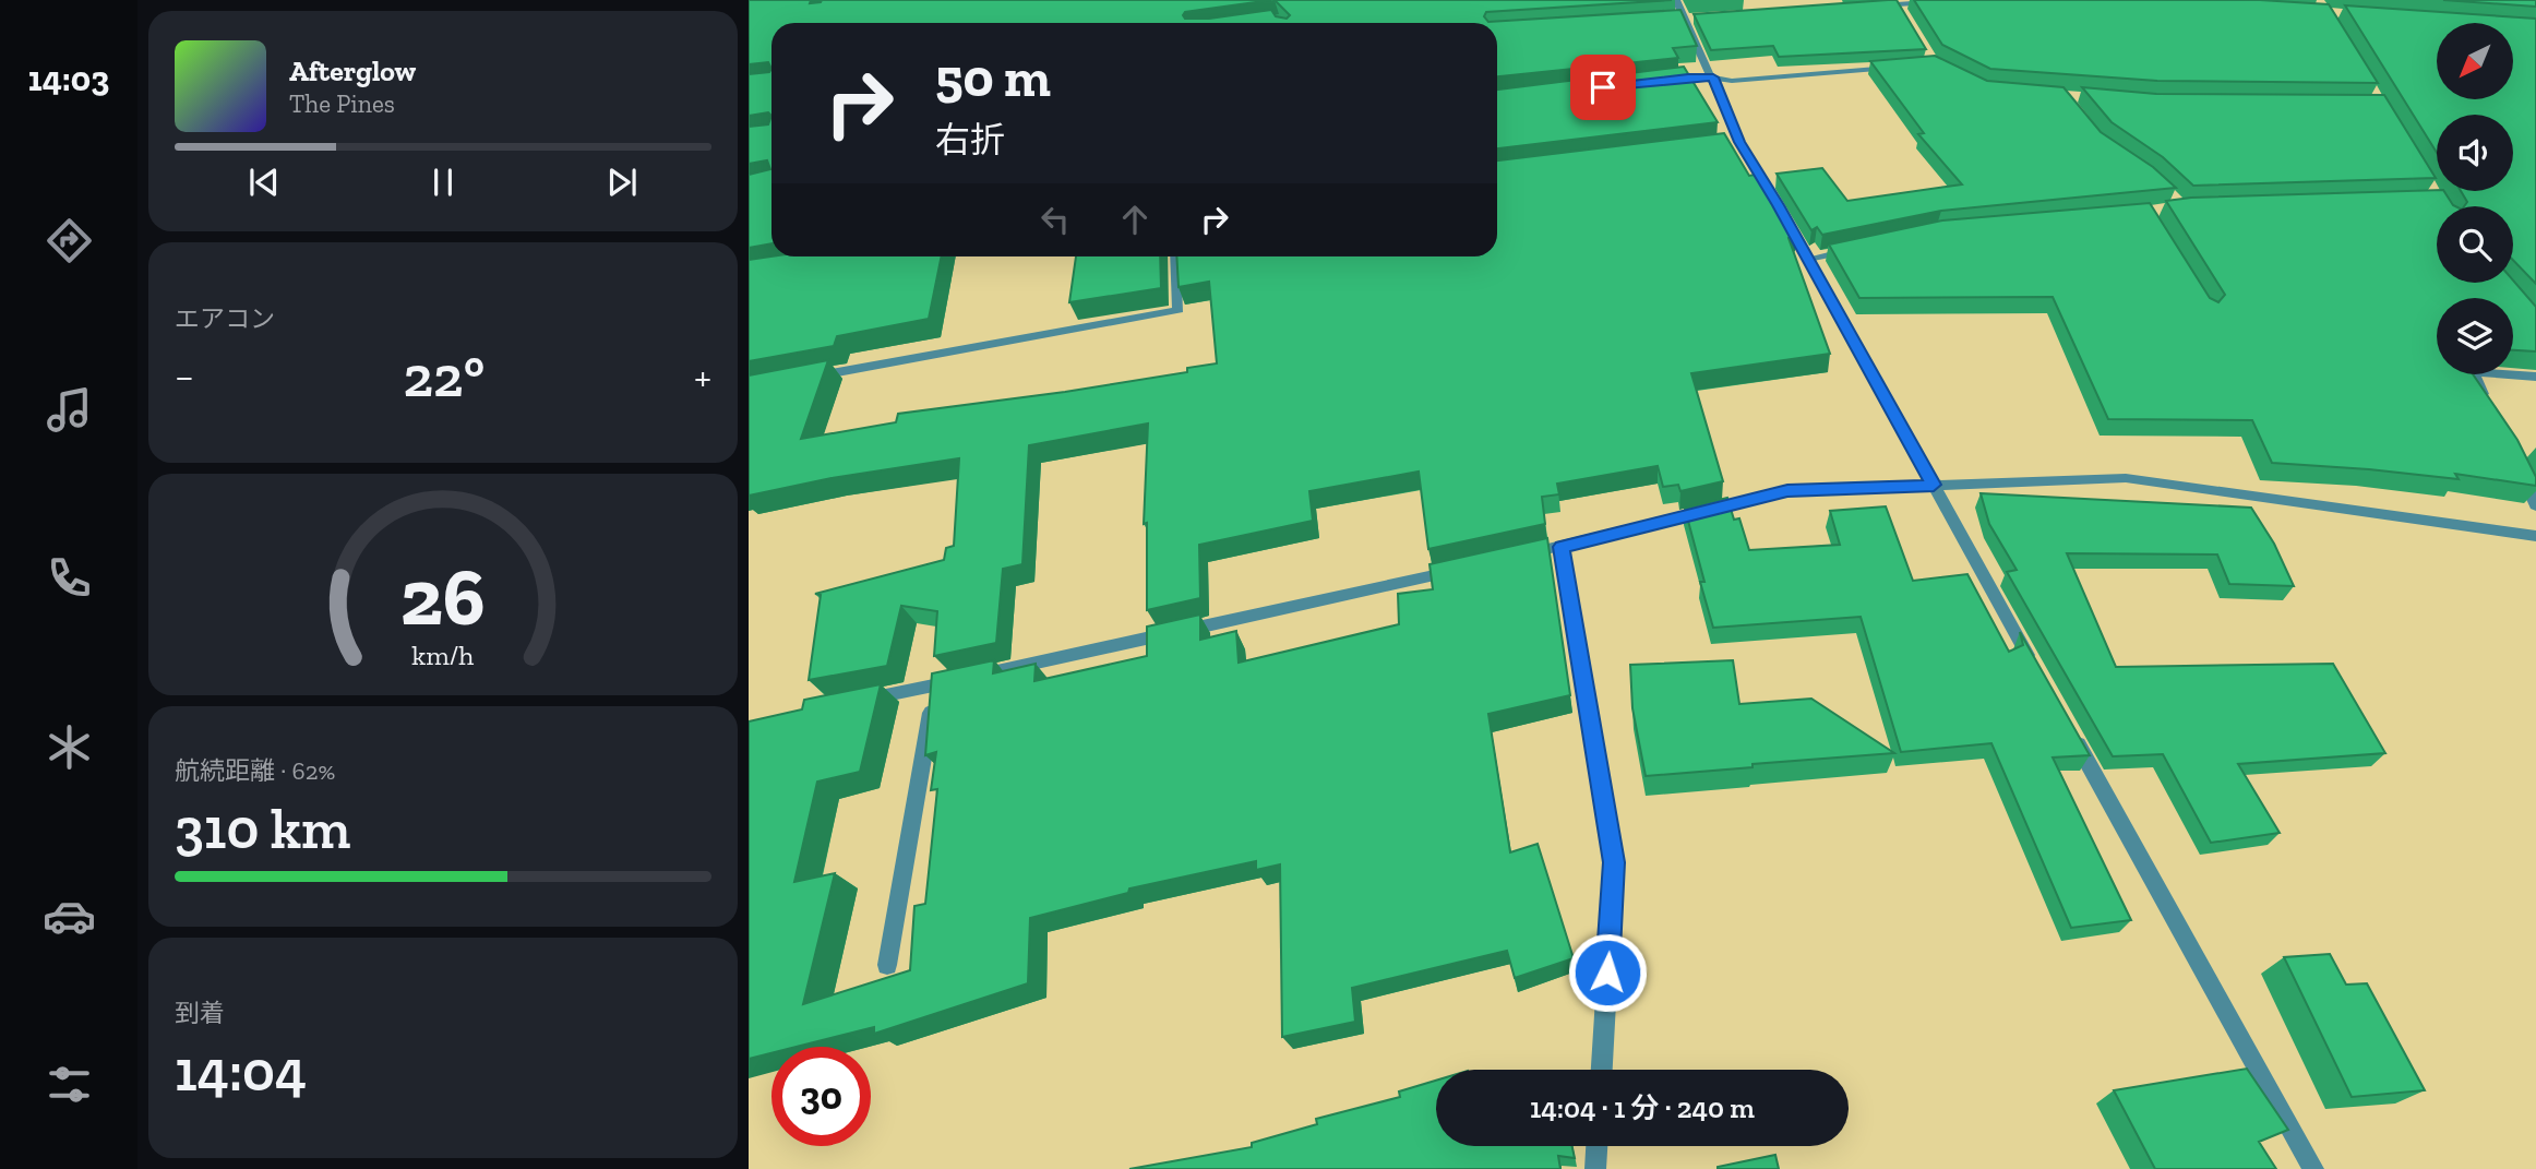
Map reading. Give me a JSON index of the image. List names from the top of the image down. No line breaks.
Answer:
{"north":"bottom left","page":{"tabs":"14:03","turn":["50 m","右折"],"song":["Afterglow","The Pines"],"tile":["エアコン",["航続距離 · 62%","310 km"],["到着","14:04"]],"heat":["−","22°","+"],"limit":"30","trip":"14:04 · 1 分 · 240 m","gauge":["26","km/h"]}}
